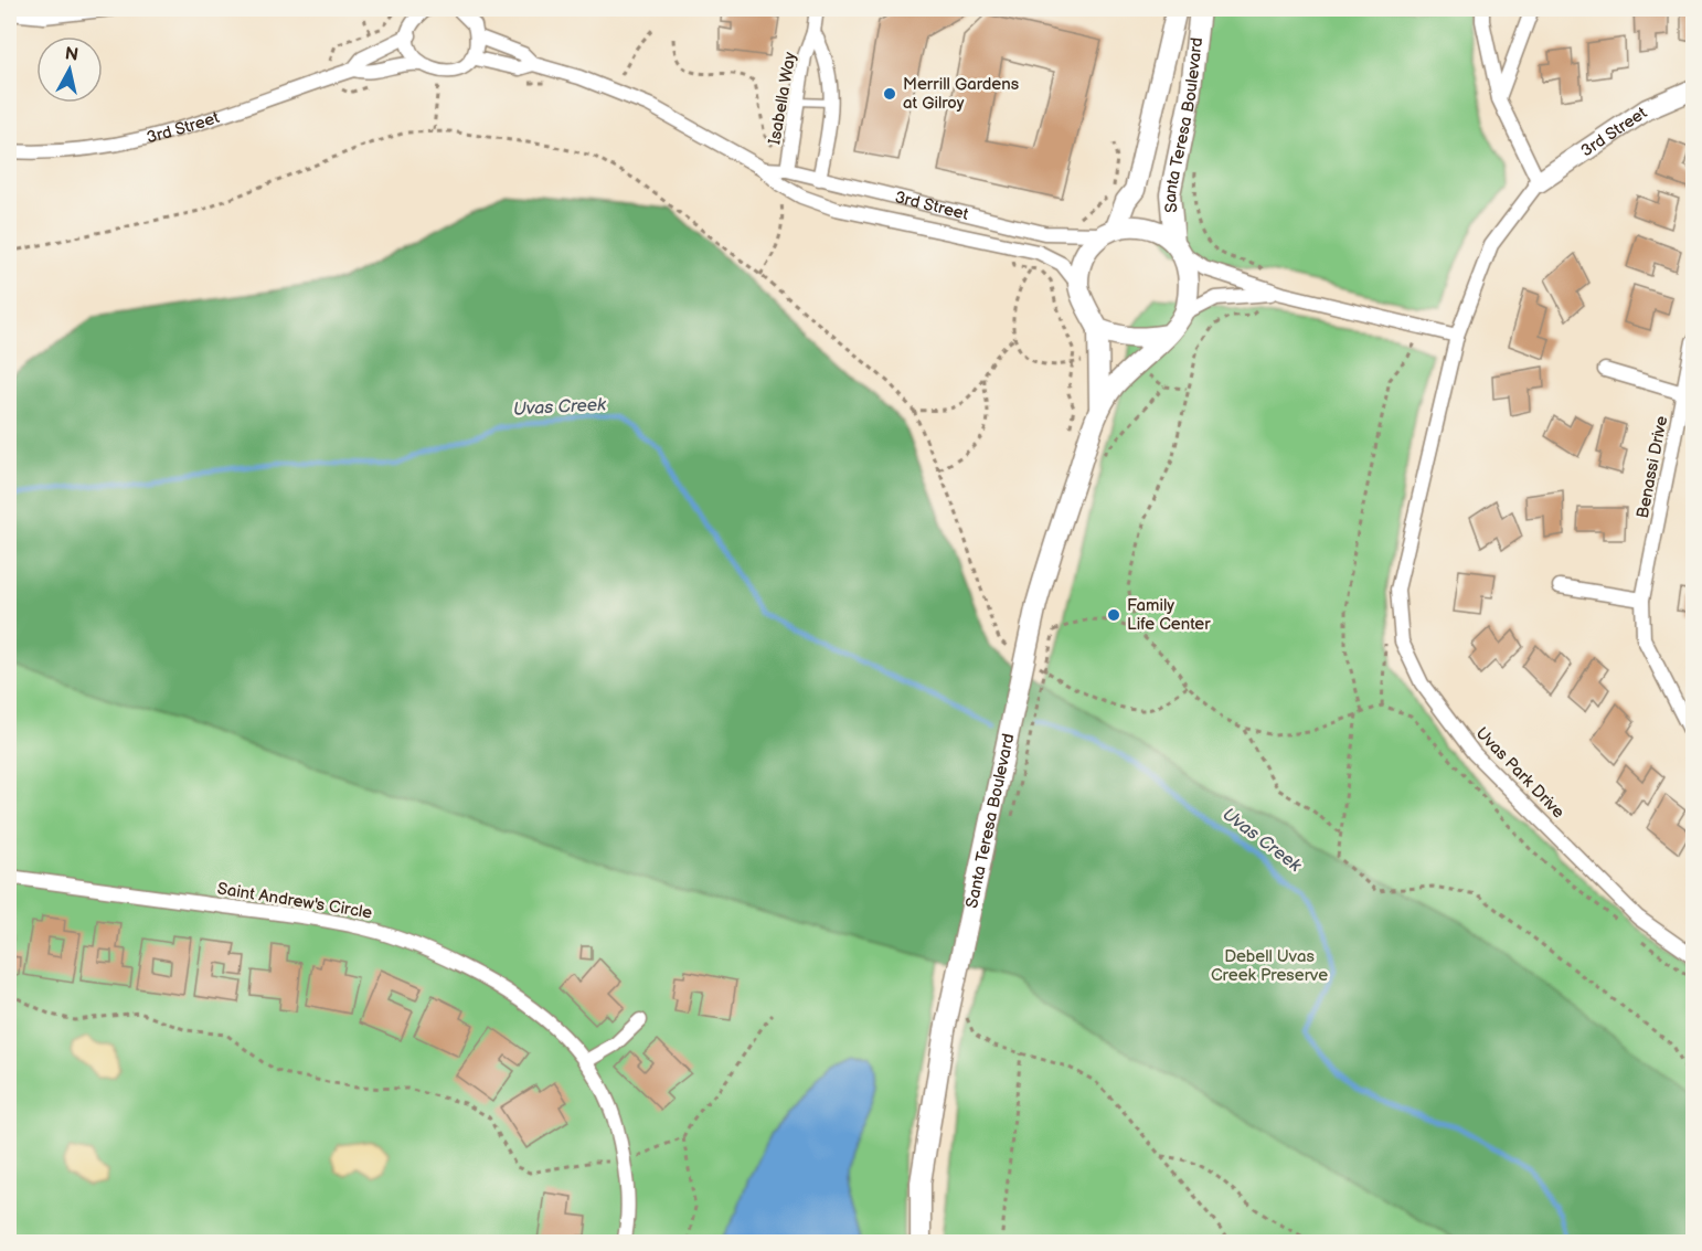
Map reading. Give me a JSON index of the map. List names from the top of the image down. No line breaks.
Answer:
{"streets":{"main road":["Santa Teresa Boulevard","3rd Street"],"street":["Isabella Way","Benassi Drive","Uvas Park Drive","Saint Andrew's Circle"]},"crossings":[["Isabella Way","3rd Street"],["Santa Teresa Boulevard","3rd Street"],["3rd Street","Uvas Park Drive"]],"water":["Uvas Creek"],"parks":["Debell Uvas Creek Preserve"],"places":["Merrill Gardens at Gilroy","Family Life Center"],"north":"top"}
